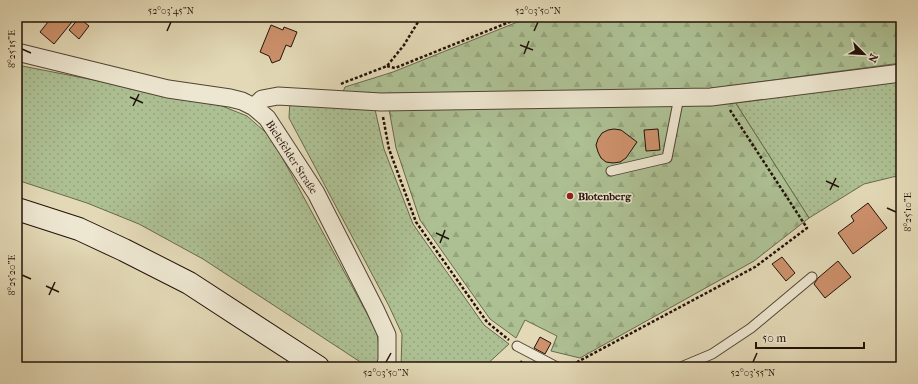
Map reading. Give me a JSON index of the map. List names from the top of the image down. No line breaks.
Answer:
{"streets":{"street":["Bielefelder Straße"]},"places":["Blotenberg"],"scale_bar":"50 m","north":"bottom right","coordinates":["52°03'45\"N","52°03'50\"N","8°25'15\"E","8°25'10\"E","8°25'20\"E","52°03'55\"N"]}
